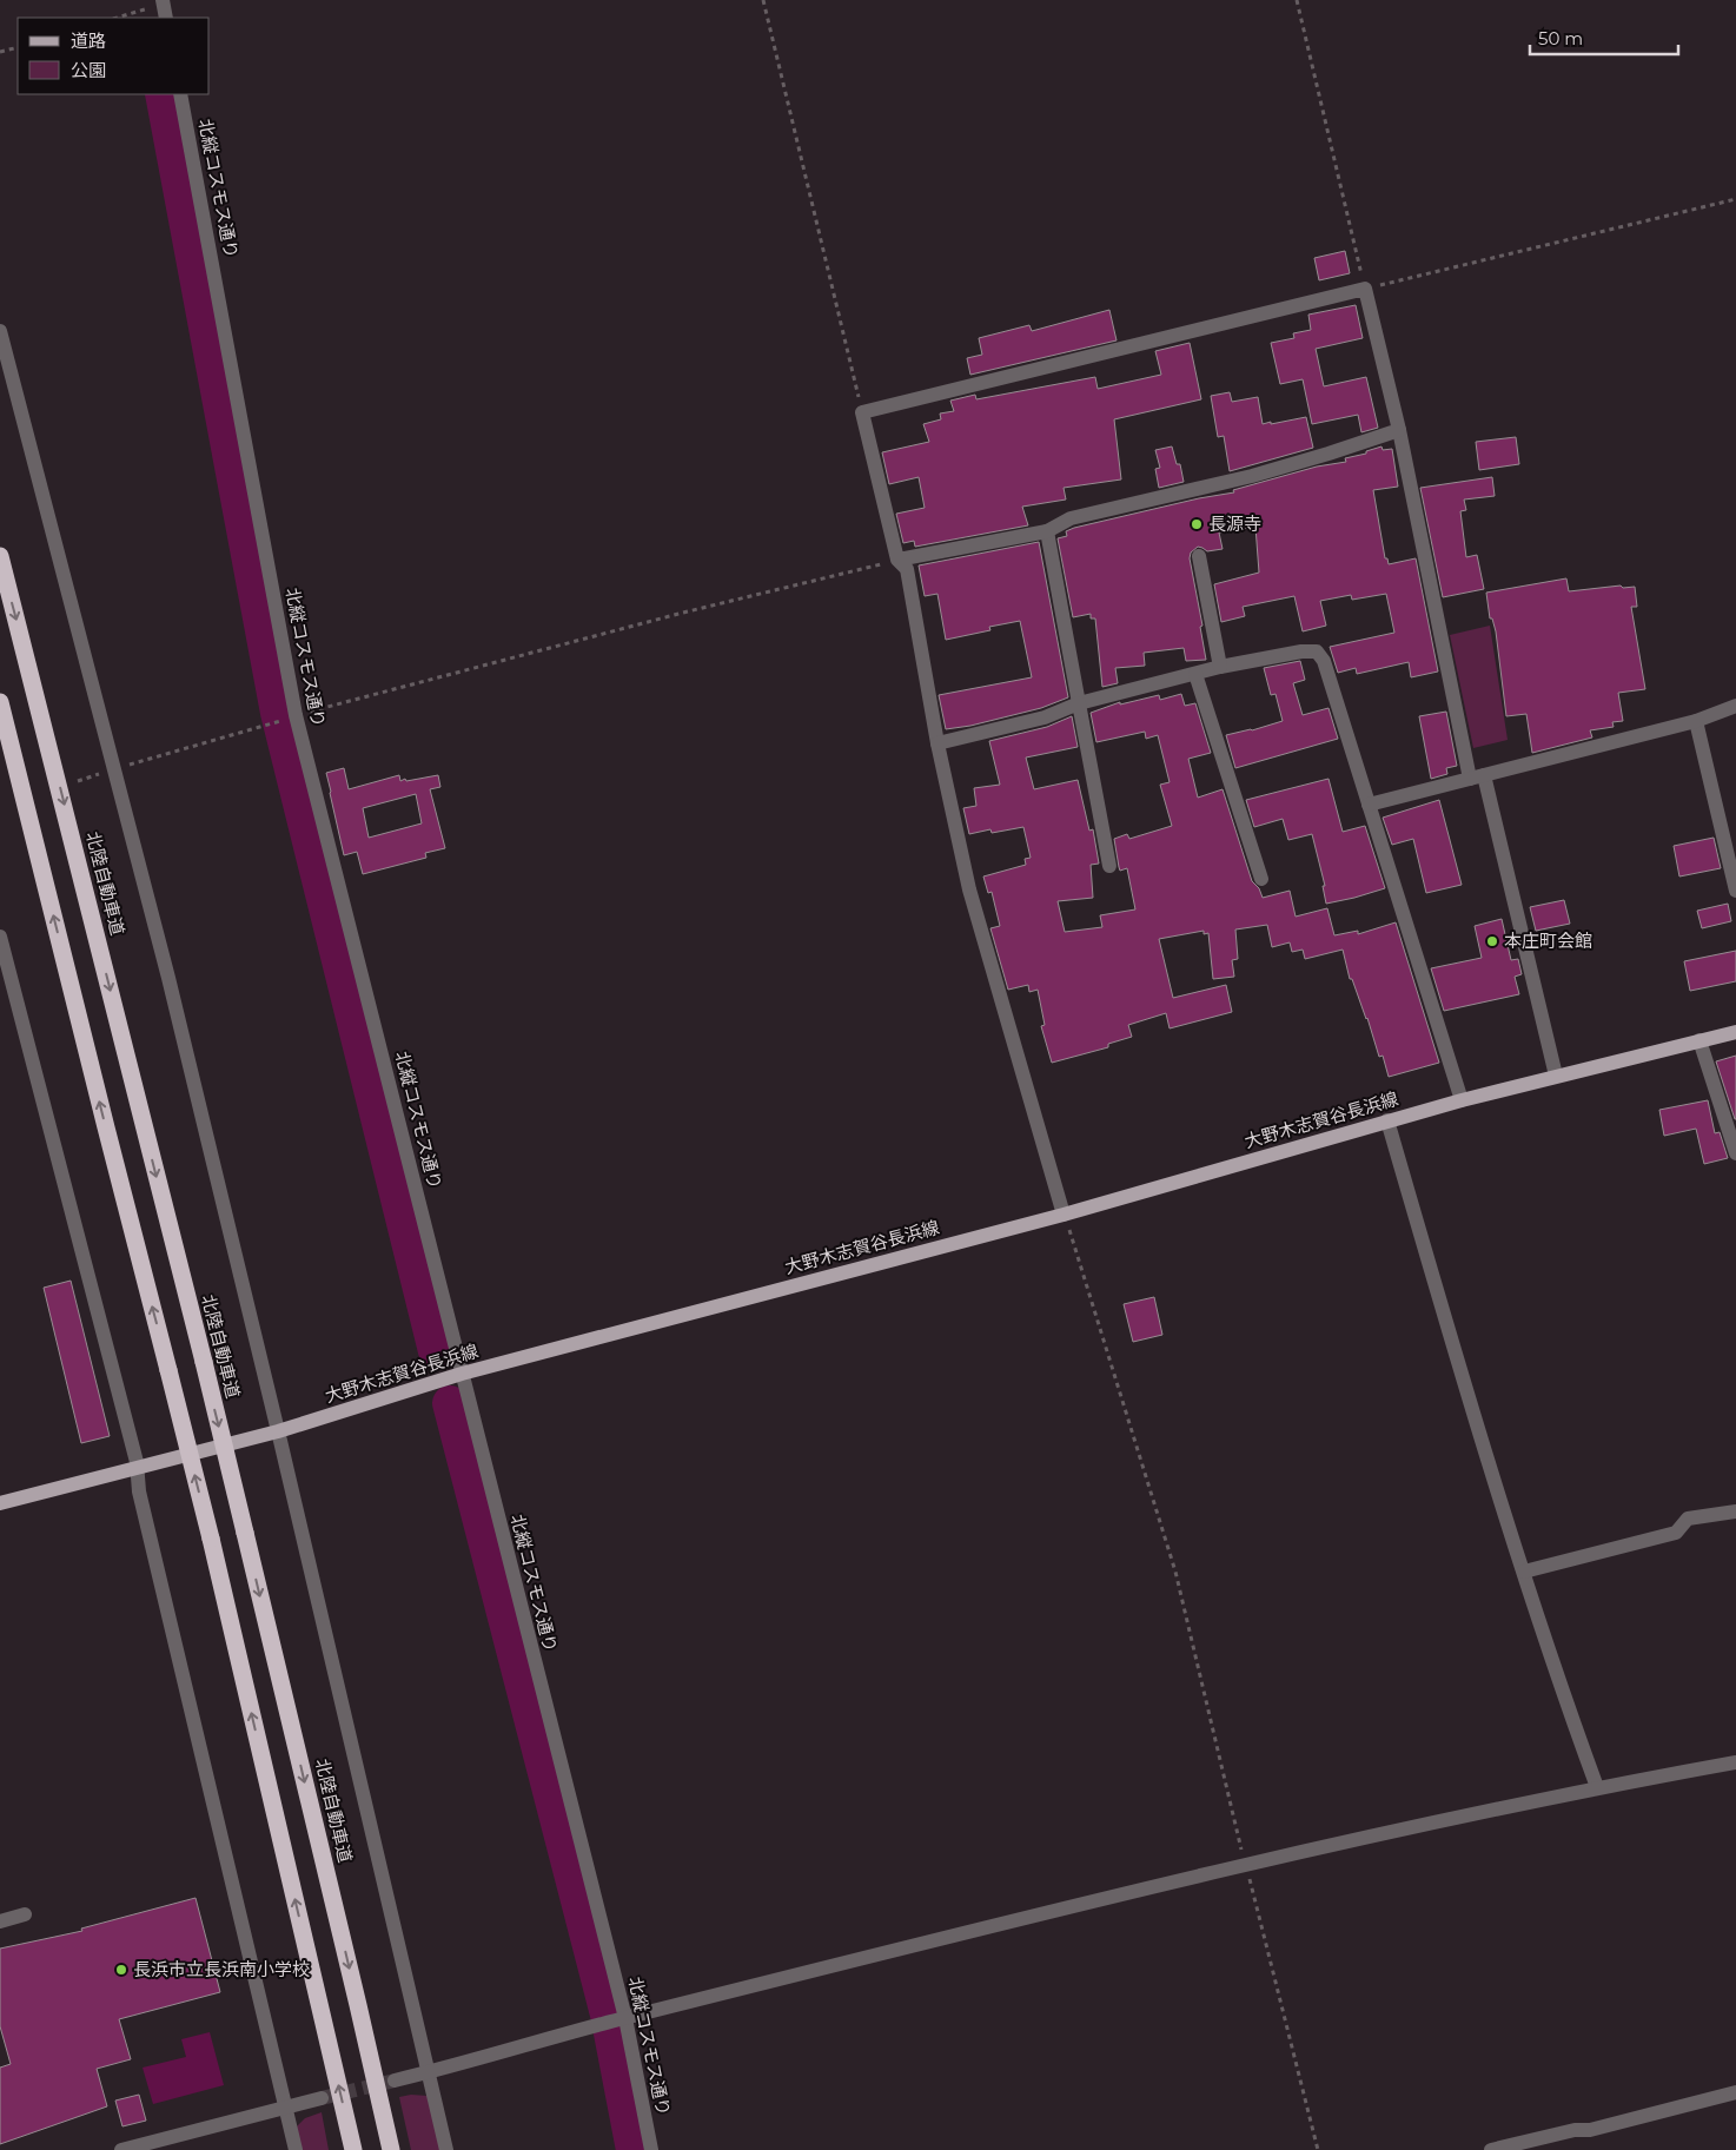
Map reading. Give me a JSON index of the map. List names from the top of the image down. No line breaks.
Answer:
{"streets":{"highway":["北陸自動車道"],"main road":["大野木志賀谷長浜線"],"street":["北縦コスモス通り"]},"crossings":[["北縦コスモス通り","大野木志賀谷長浜線"]],"places":["長源寺","本庄町会館","長浜市立長浜南小学校"],"legend":["道路","公園"],"scale_bar":"50 m"}
